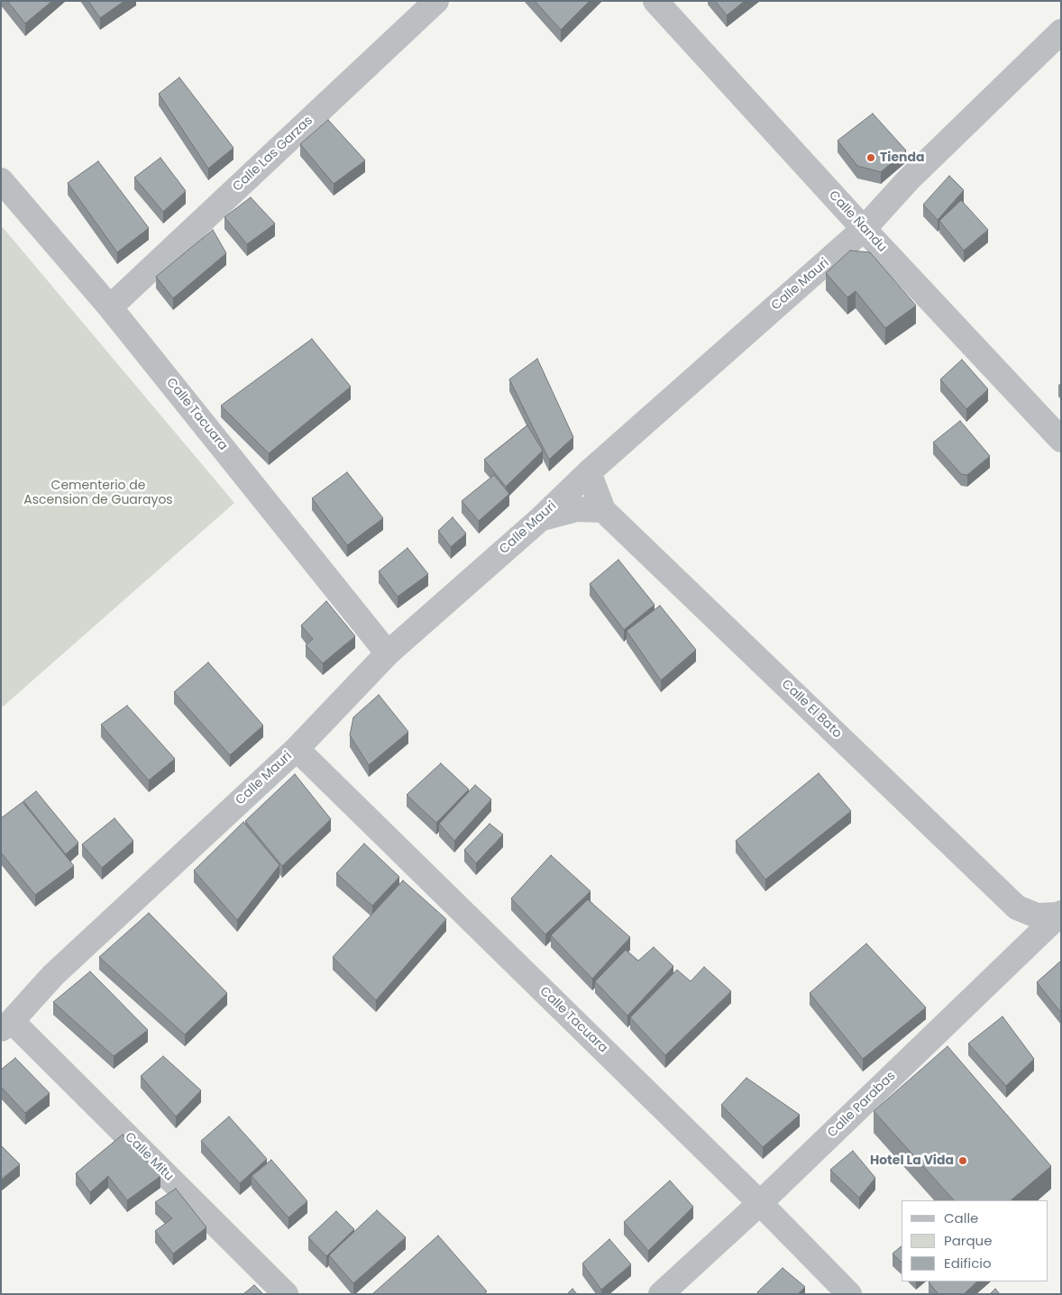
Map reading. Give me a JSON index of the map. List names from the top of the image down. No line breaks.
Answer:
{"streets":{"street":["Calle Las Garzas","Calle Ñandu","Calle Mauri","Calle Tacuara","Calle El Bato","Calle Parabas","Calle Mitu"]},"crossings":[["Calle Las Garzas","Calle Tacuara"],["Calle Ñandu","Calle Mauri"],["Calle Mauri","Calle Tacuara"],["Calle Mauri","Calle El Bato"],["Calle Mauri","Calle Mitu"],["Calle Tacuara","Calle Parabas"],["Calle El Bato","Calle Parabas"]],"parks":["Cementerio de Ascension de Guarayos"],"places":["Tienda","Hotel La Vida"],"legend":["Calle","Parque","Edificio"]}
